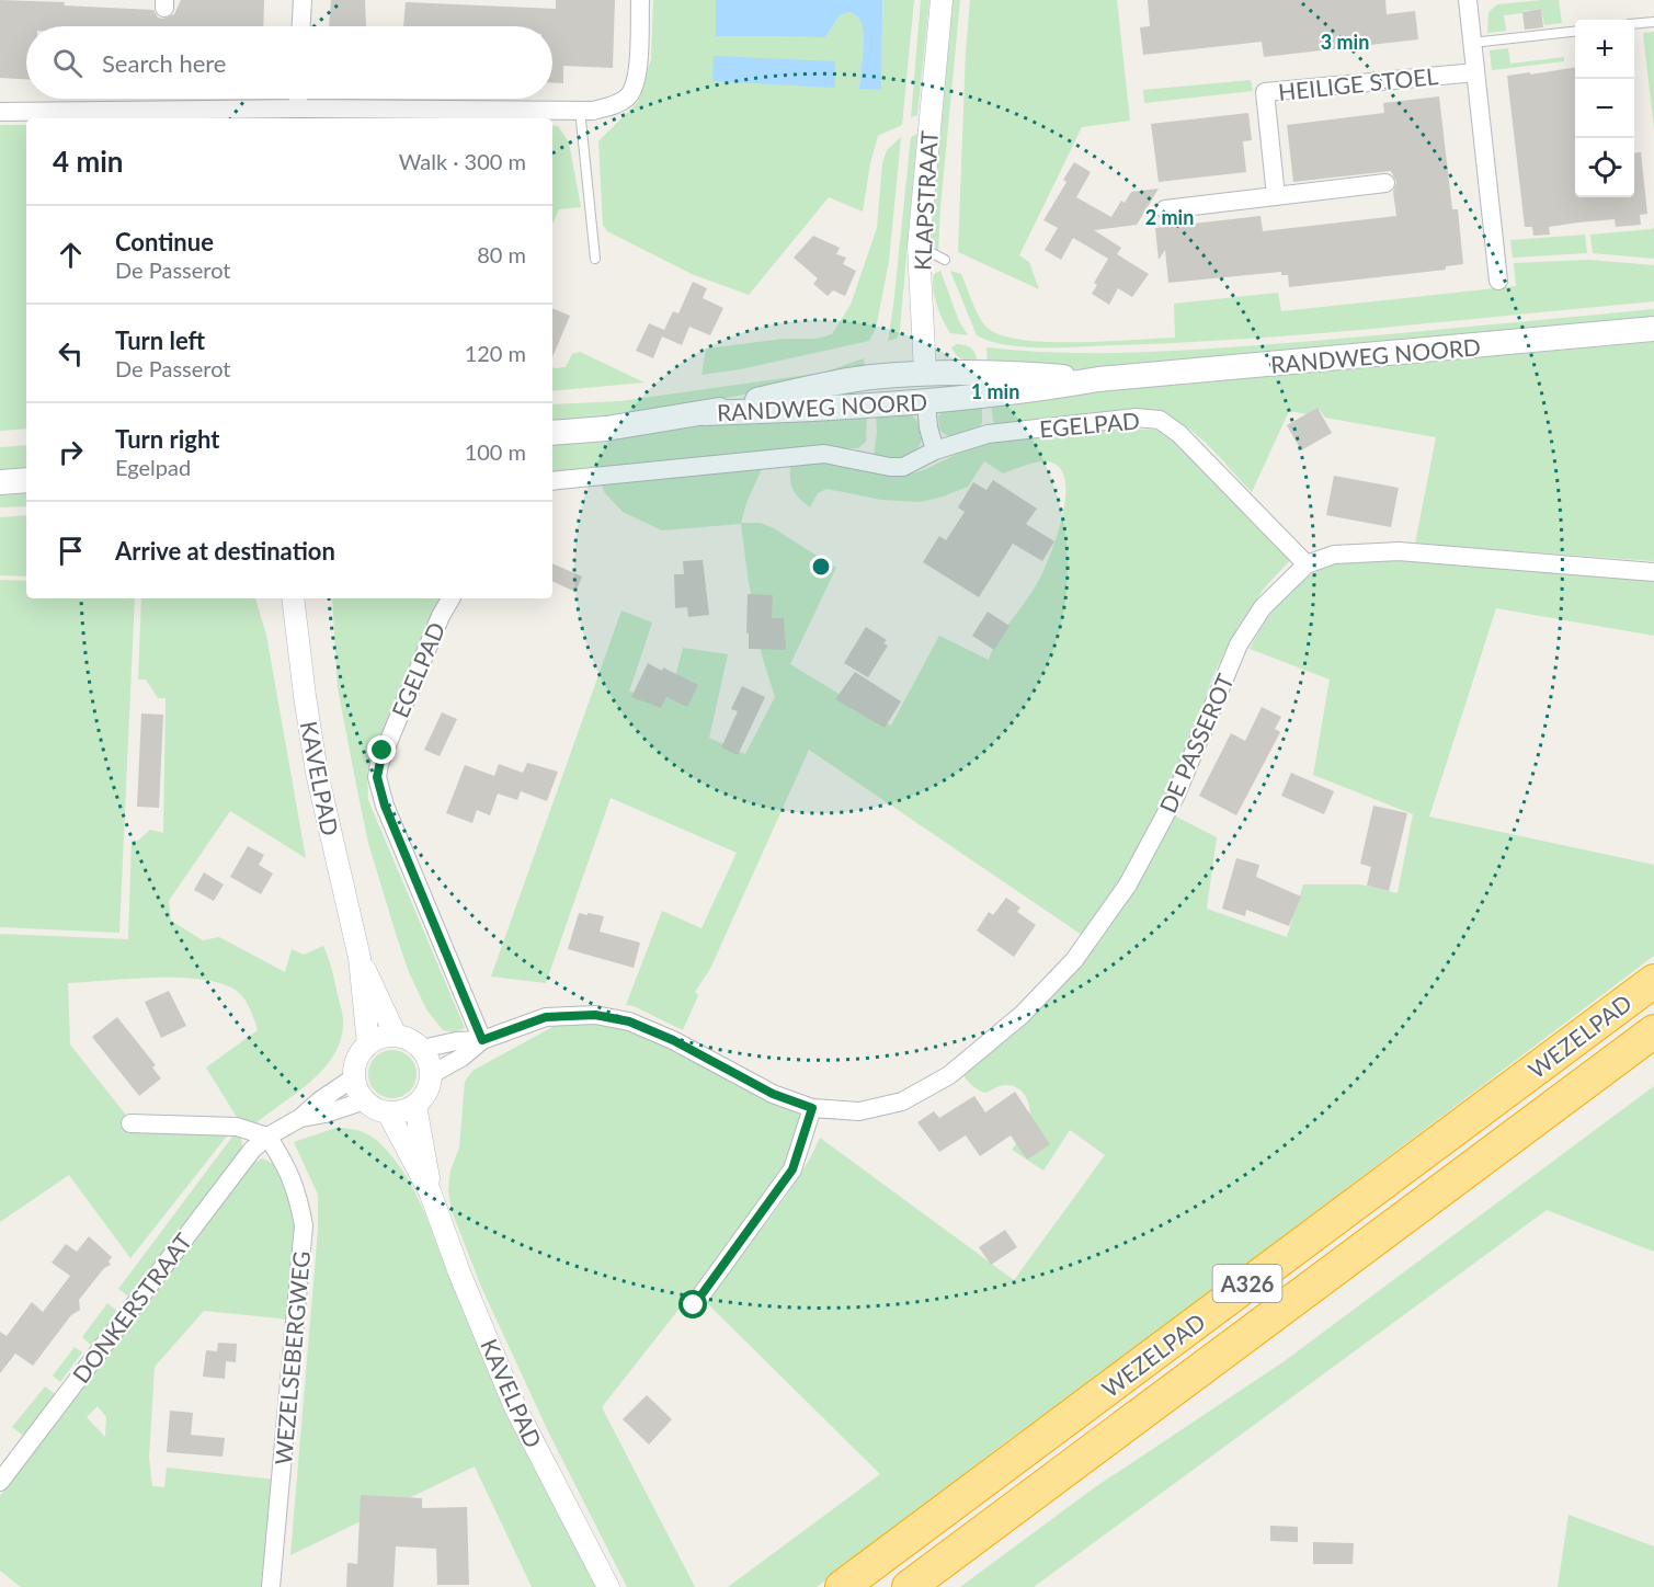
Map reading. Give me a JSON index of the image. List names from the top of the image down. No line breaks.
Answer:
{"streets":{"highway":["WEZELPAD","A326"],"main road":["KLAPSTRAAT","RANDWEG NOORD"],"street":["HEILIGE STOEL","EGELPAD","DE PASSEROT","KAVELPAD","DONKERSTRAAT","WEZELSEBERGWEG"]},"crossings":[["KLAPSTRAAT","RANDWEG NOORD"],["EGELPAD","DE PASSEROT"],["DE PASSEROT","KAVELPAD"],["DE PASSEROT","DONKERSTRAAT"],["KAVELPAD","DONKERSTRAAT"],["DONKERSTRAAT","WEZELSEBERGWEG"]],"page":{"map_buttons":["+","−"],"search":"Search here","heading":["4 min","Walk · 300 m"],"list":[["Continue","De Passerot","80 m"],["Turn left","De Passerot","120 m"],["Turn right","Egelpad","100 m"],"Arrive at destination"]},"rings":["3 min","2 min","1 min"]}
